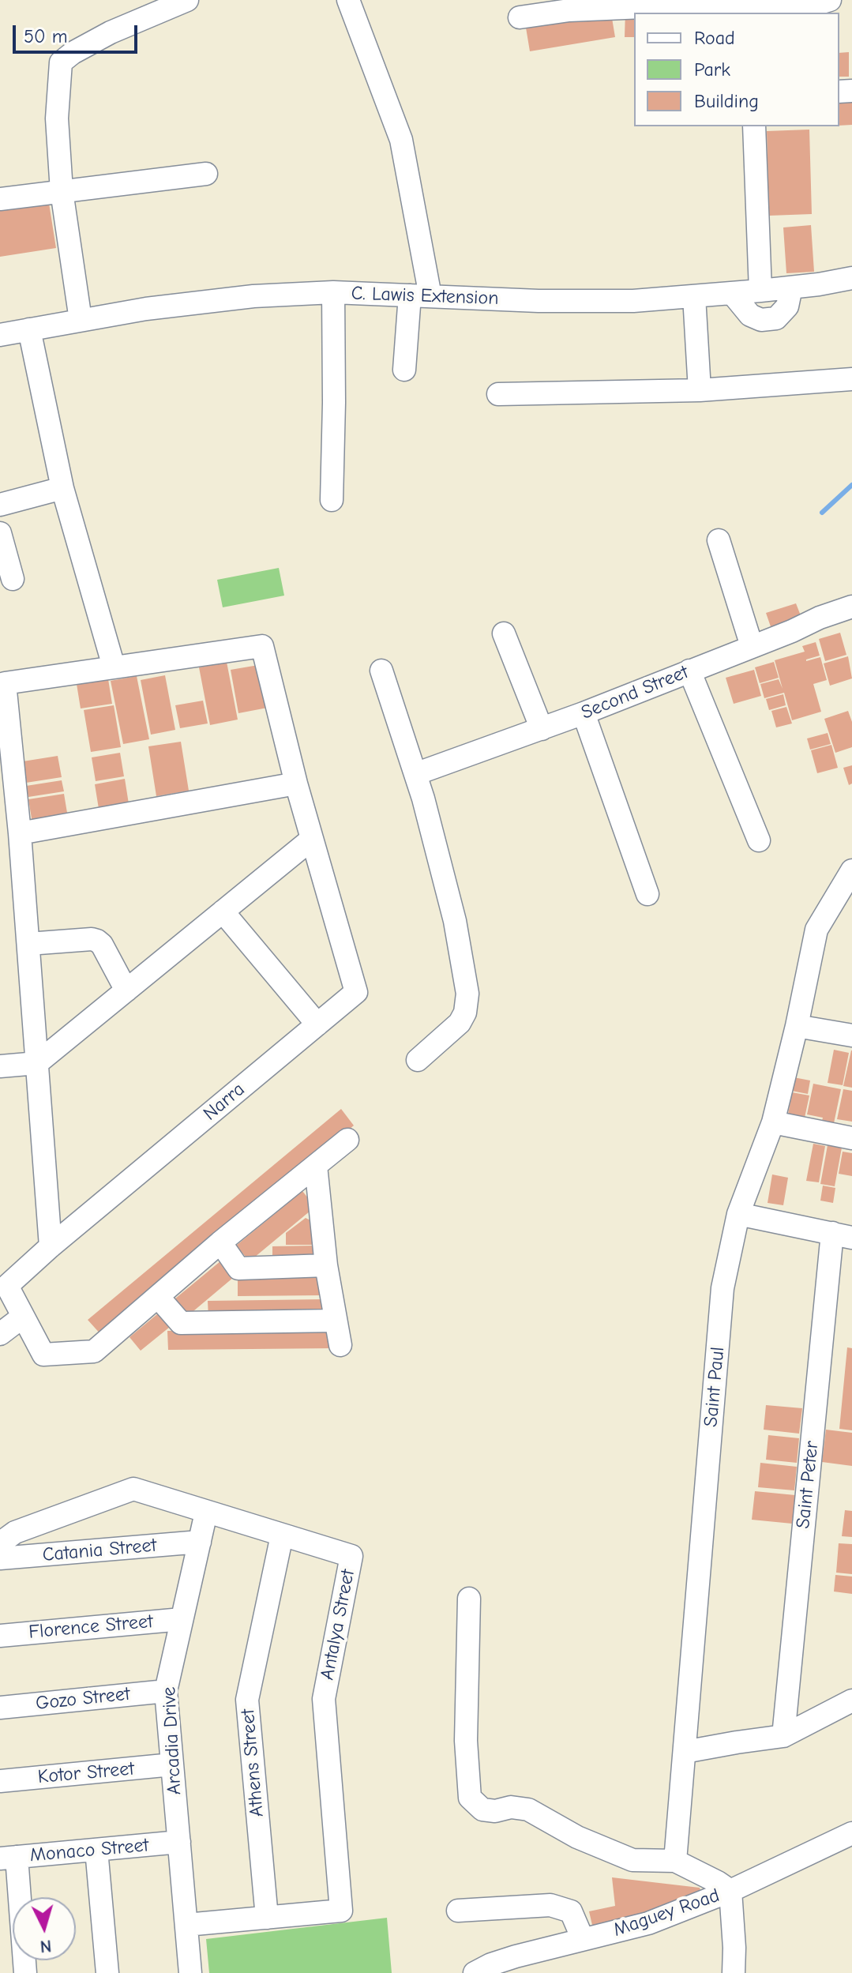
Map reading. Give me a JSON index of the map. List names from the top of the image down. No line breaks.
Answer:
{"streets":{"street":["C. Lawis Extension","Second Street","Narra","Saint Paul","Saint Peter","Catania Street","Antalya Street","Florence Street","Gozo Street","Arcadia Drive","Athens Street","Kotor Street","Monaco Street","Maguey Road"]},"crossings":[["Catania Street","Arcadia Drive"],["Antalya Street","Arcadia Drive"],["Antalya Street","Athens Street"],["Florence Street","Arcadia Drive"],["Gozo Street","Arcadia Drive"],["Arcadia Drive","Kotor Street"],["Arcadia Drive","Monaco Street"]],"legend":["Road","Park","Building"],"scale_bar":"50 m","north":"bottom"}
